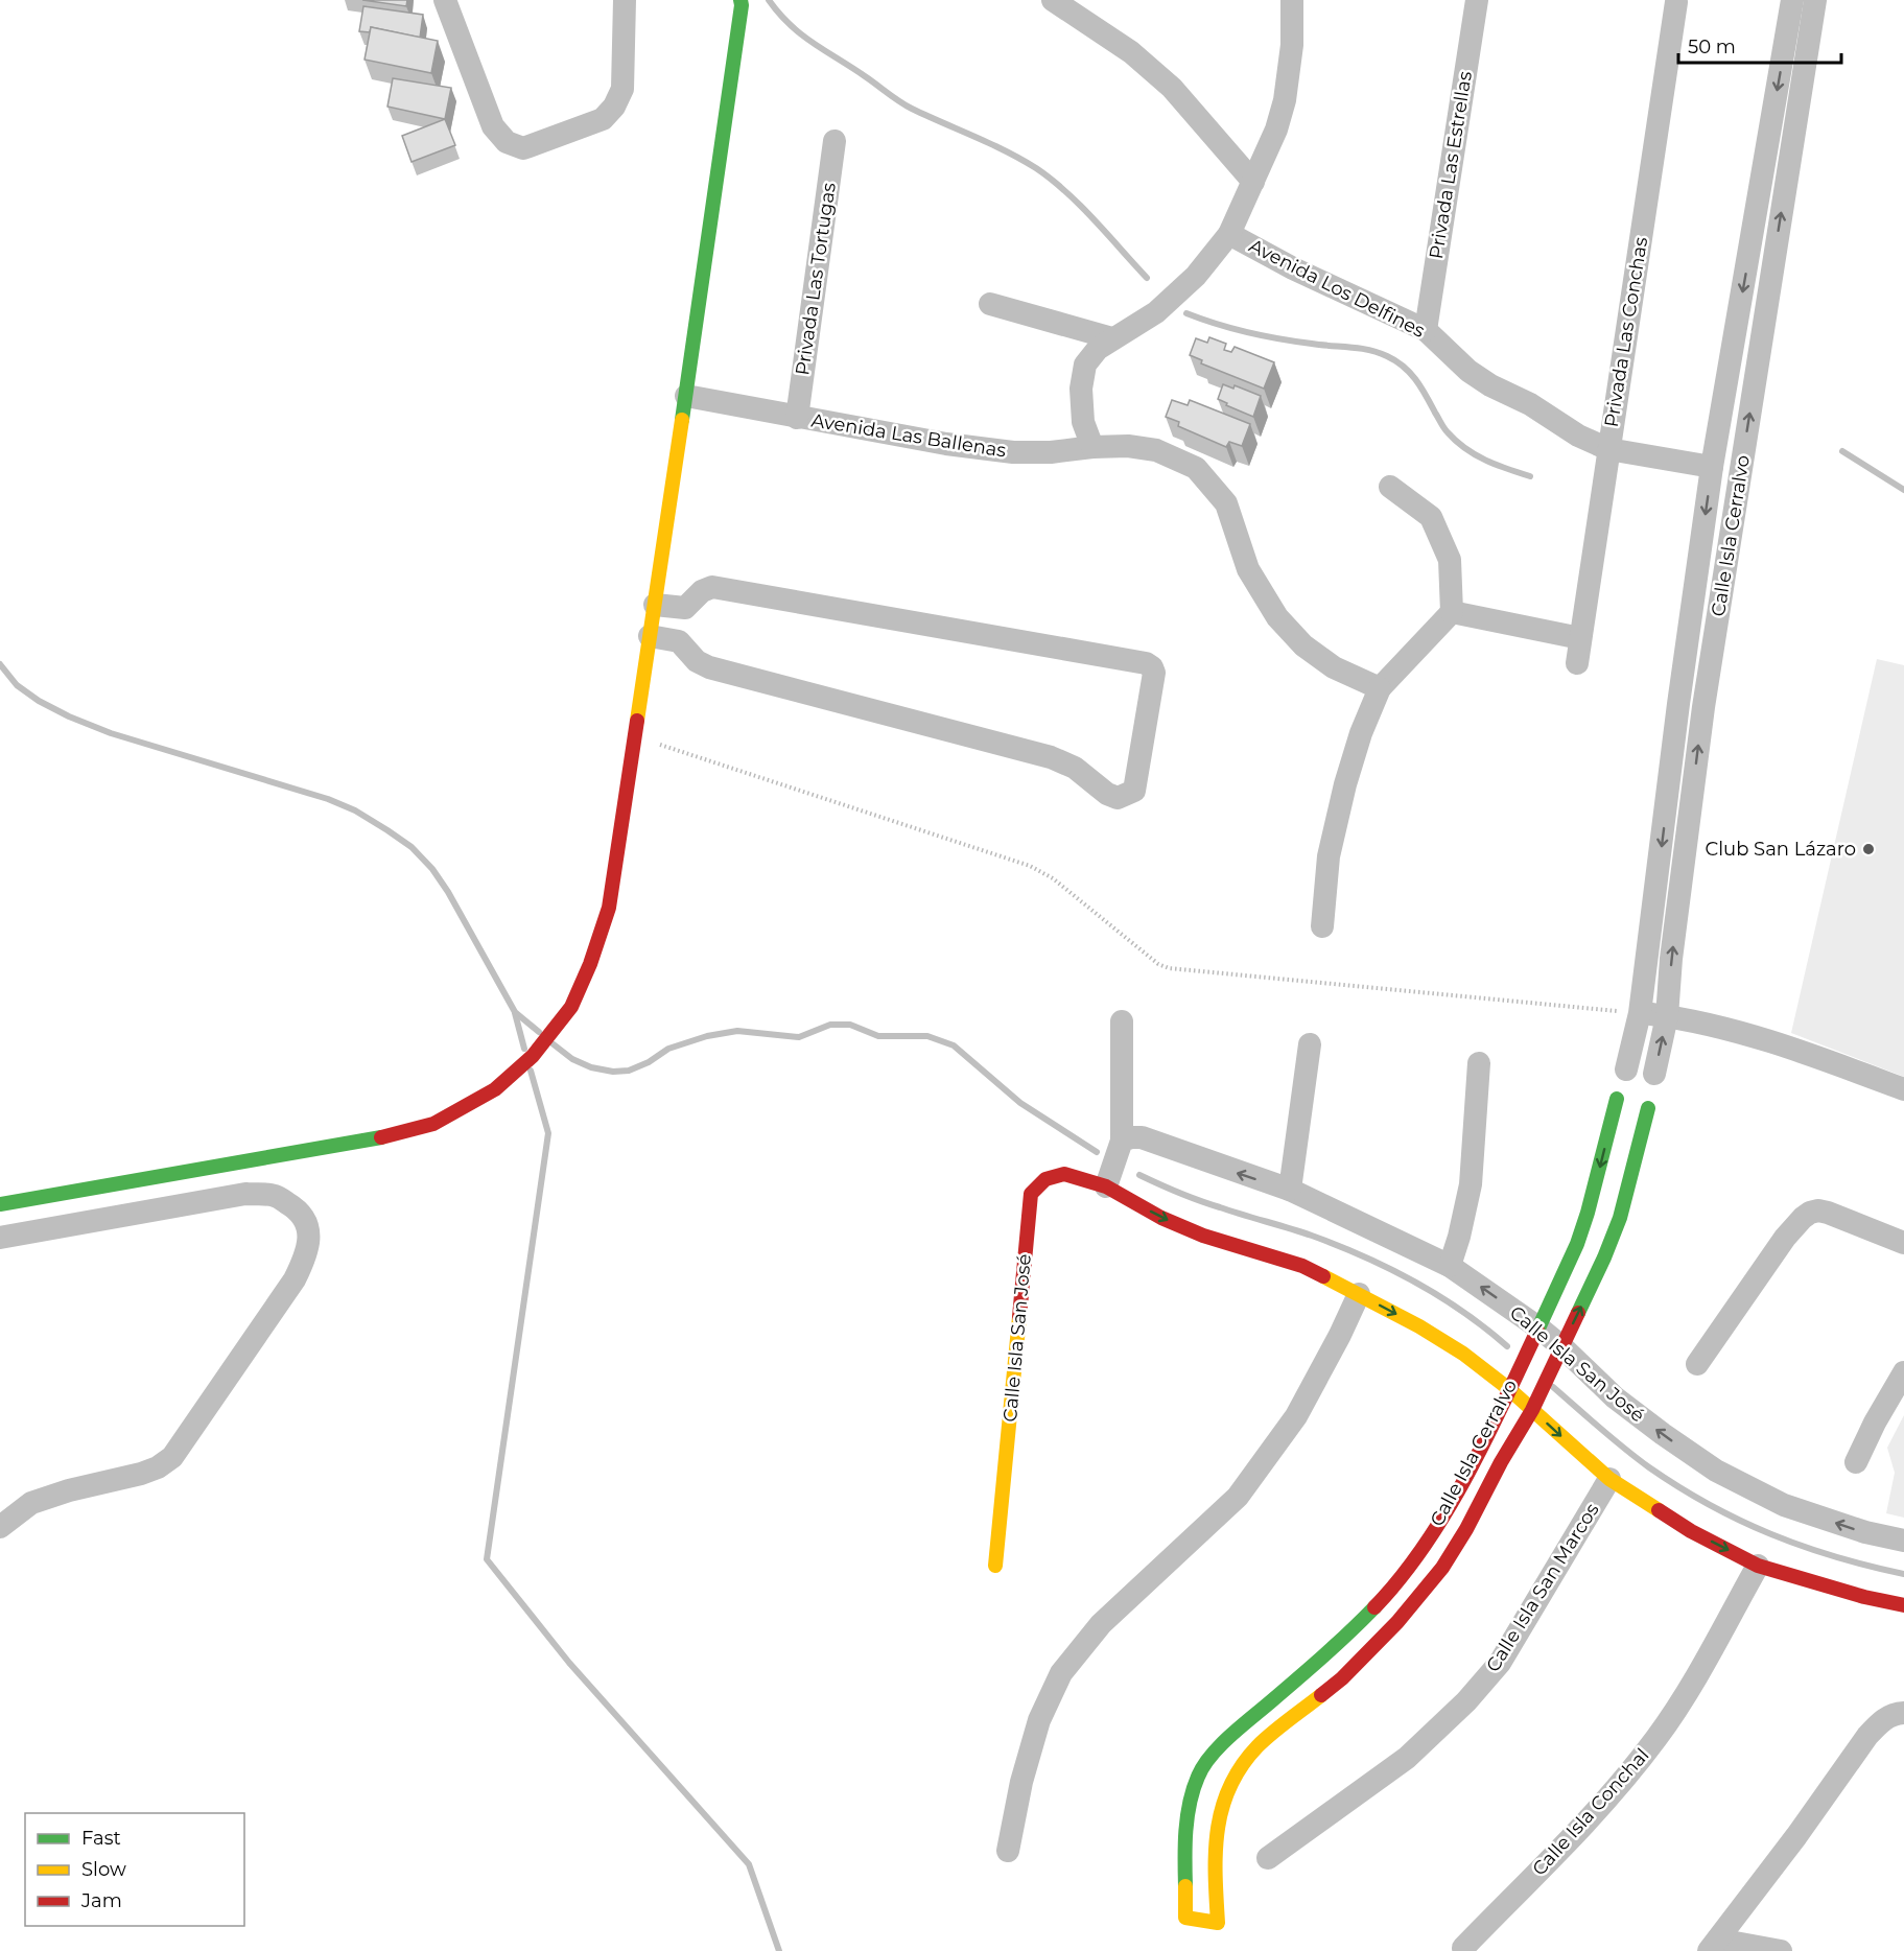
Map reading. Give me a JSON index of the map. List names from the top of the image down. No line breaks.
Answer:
{"streets":{"street":["Privada Las Estrellas","Privada Las Tortugas","Avenida Los Delfines","Privada Las Conchas","Avenida Las Ballenas","Calle Isla Cerralvo","Calle Isla San José","Calle Isla San Marcos","Calle Isla Conchal"]},"crossings":[["Privada Las Estrellas","Avenida Los Delfines"],["Privada Las Tortugas","Avenida Las Ballenas"],["Avenida Los Delfines","Privada Las Conchas"],["Avenida Los Delfines","Calle Isla Cerralvo"],["Calle Isla Cerralvo","Calle Isla San José"],["Calle Isla San José","Calle Isla San Marcos"],["Calle Isla San José","Calle Isla Conchal"]],"places":["Club San Lázaro"],"legend":["Fast","Slow","Jam"],"scale_bar":"50 m"}
